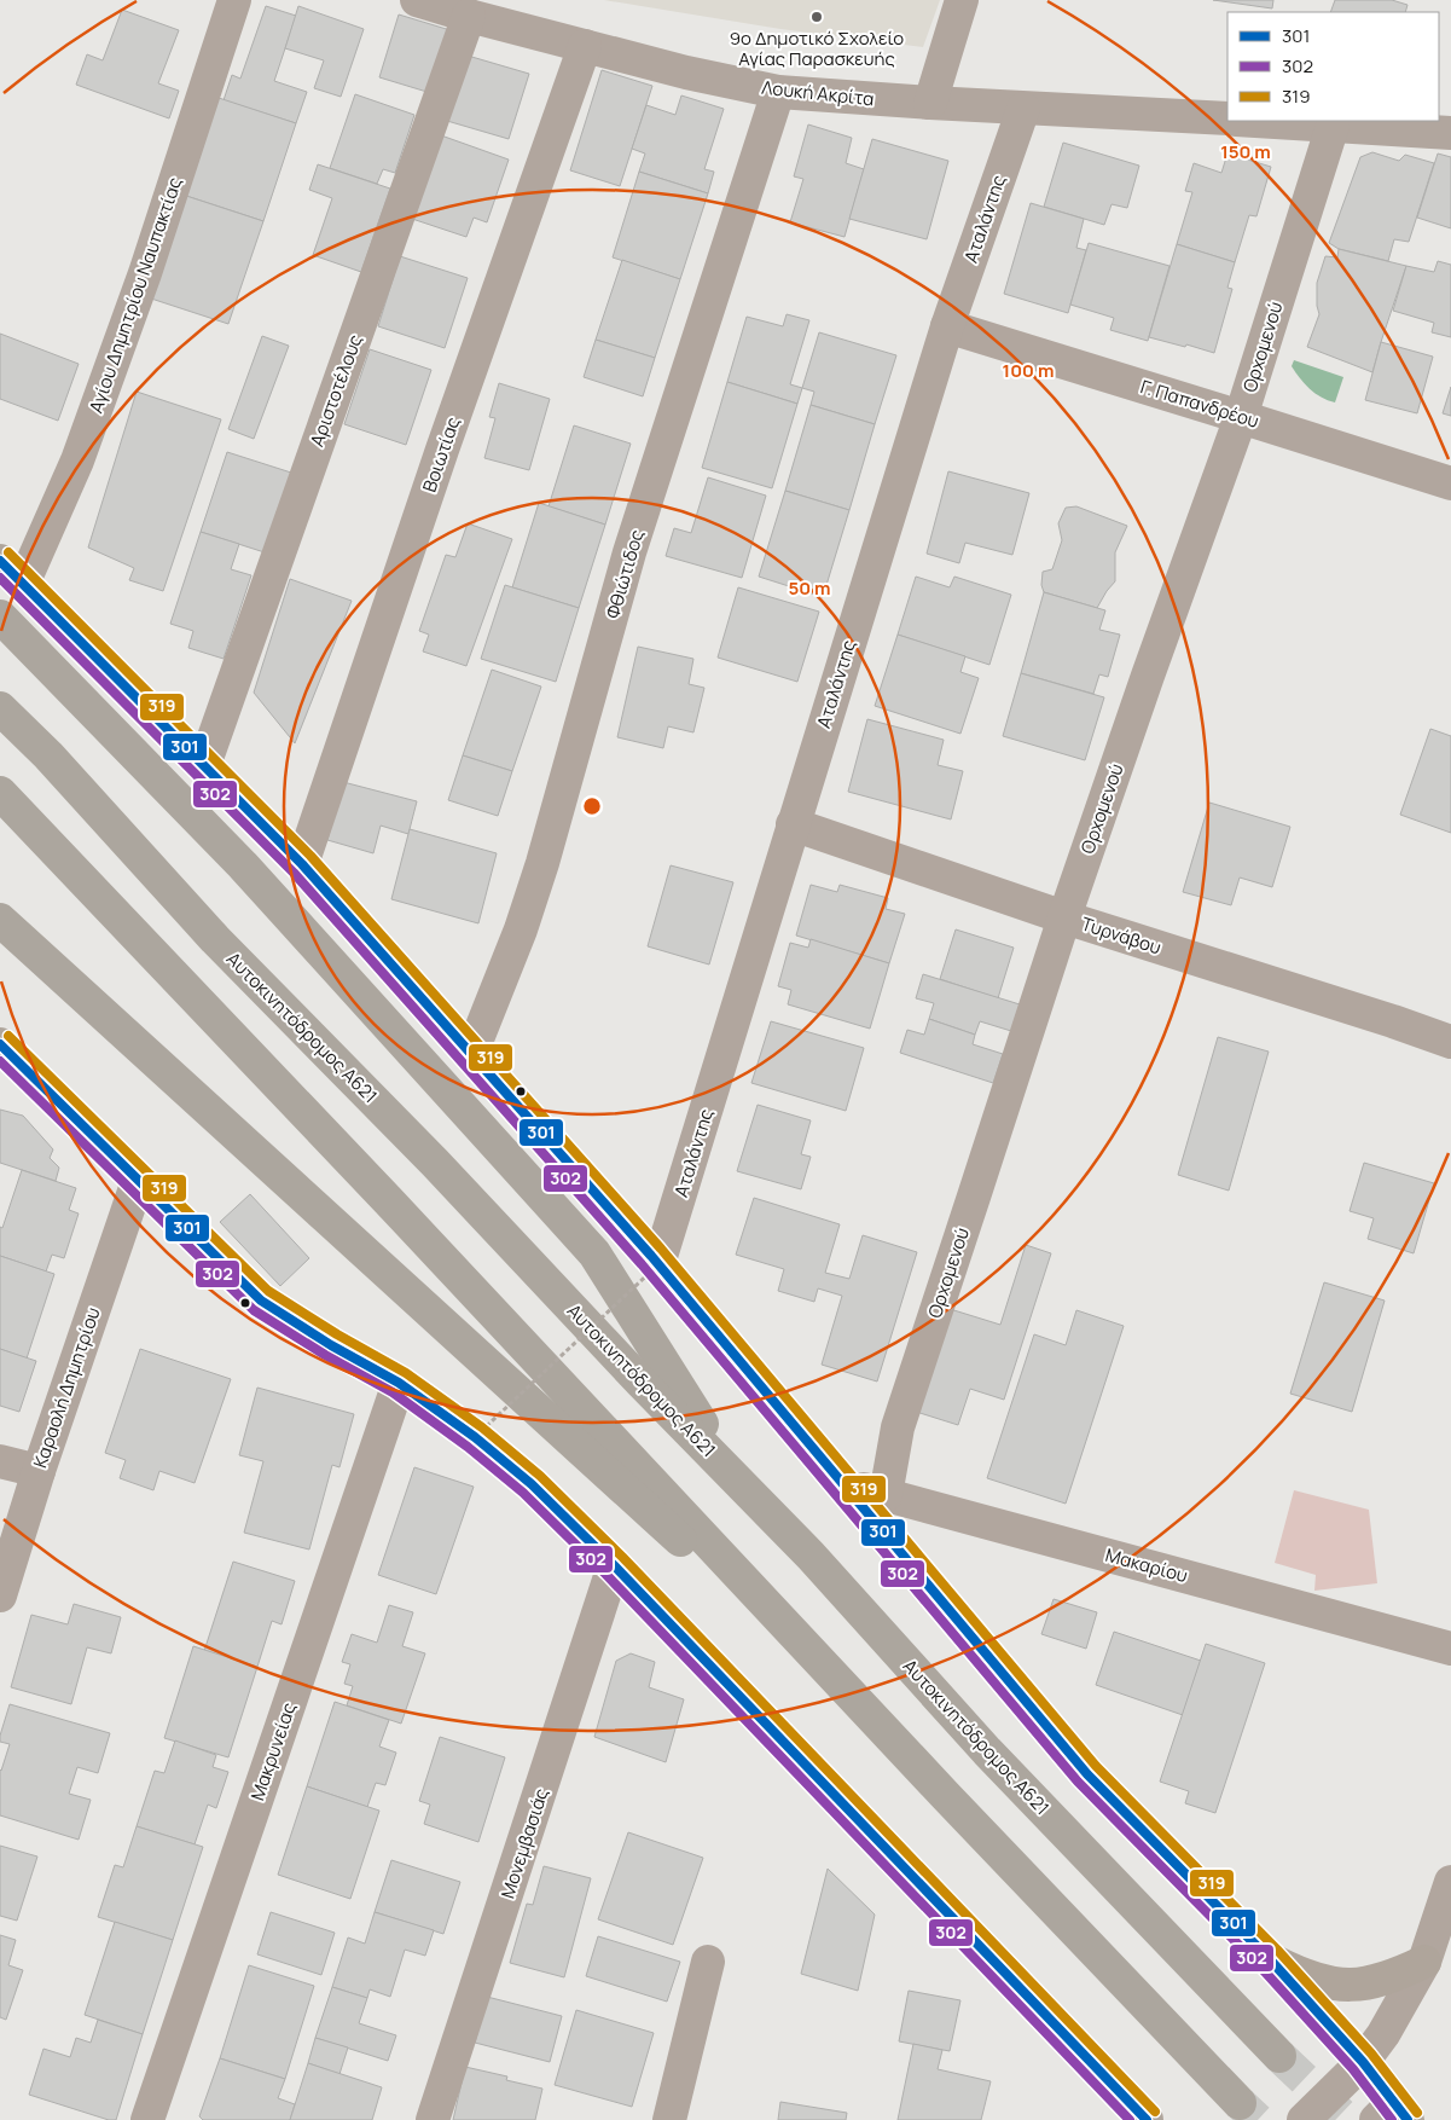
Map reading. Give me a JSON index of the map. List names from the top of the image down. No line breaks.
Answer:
{"streets":{"highway":["Αυτοκινητόδρομος Α621"],"street":["Λουκή Ακρίτα","Αταλάντης","Αγίου Δημητρίου Ναυπακτίας","Ορχομενού","Αριστοτέλους","Γ. Παπανδρέου","Βοιωτίας","Φθιώτιδος","Τυρνάβου","Καραολή Δημητρίου","Μακαρίου","Μακρυνείας","Μονεμβασιάς"]},"crossings":[["Λουκή Ακρίτα","Αταλάντης"],["Λουκή Ακρίτα","Αριστοτέλους"],["Λουκή Ακρίτα","Βοιωτίας"],["Λουκή Ακρίτα","Φθιώτιδος"],["Αταλάντης","Γ. Παπανδρέου"],["Αταλάντης","Τυρνάβου"],["Ορχομενού","Γ. Παπανδρέου"],["Ορχομενού","Τυρνάβου"],["Ορχομενού","Μακαρίου"]],"places":["9ο Δημοτικό Σχολείο Αγίας Παρασκευής"],"lines":["transit line 319","transit line 301","transit line 302"],"legend":["301","302","319"],"rings":["150 m","100 m","50 m"]}
